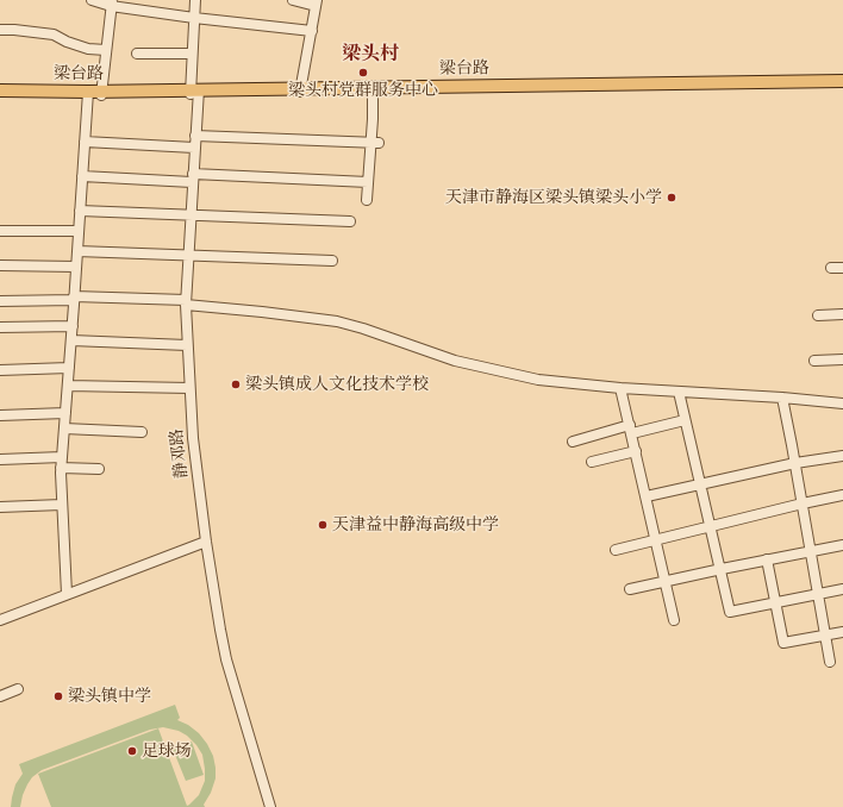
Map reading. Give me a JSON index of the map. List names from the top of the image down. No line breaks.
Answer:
{"streets":{"main road":["梁台路"],"street":["静邓路"]},"crossings":[["梁台路","静邓路"]],"districts":["梁头村"],"places":["梁头村党群服务中心","天津市静海区梁头镇梁头小学","梁头镇成人文化技术学校","天津益中静海高级中学","梁头镇中学","足球场"]}
